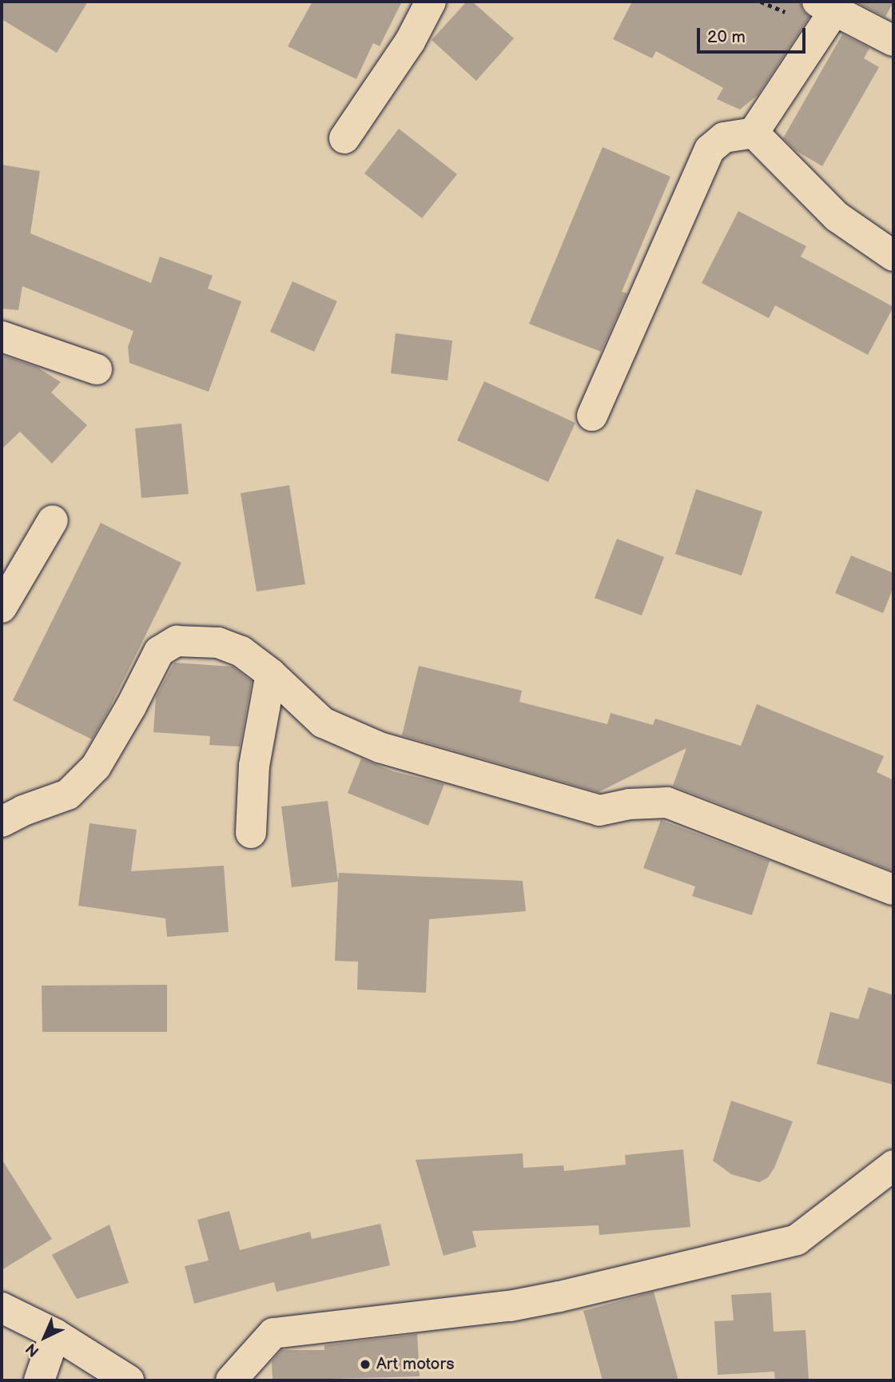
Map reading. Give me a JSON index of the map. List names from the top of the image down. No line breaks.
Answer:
{"places":["Art motors"],"scale_bar":"20 m","north":"bottom left"}
